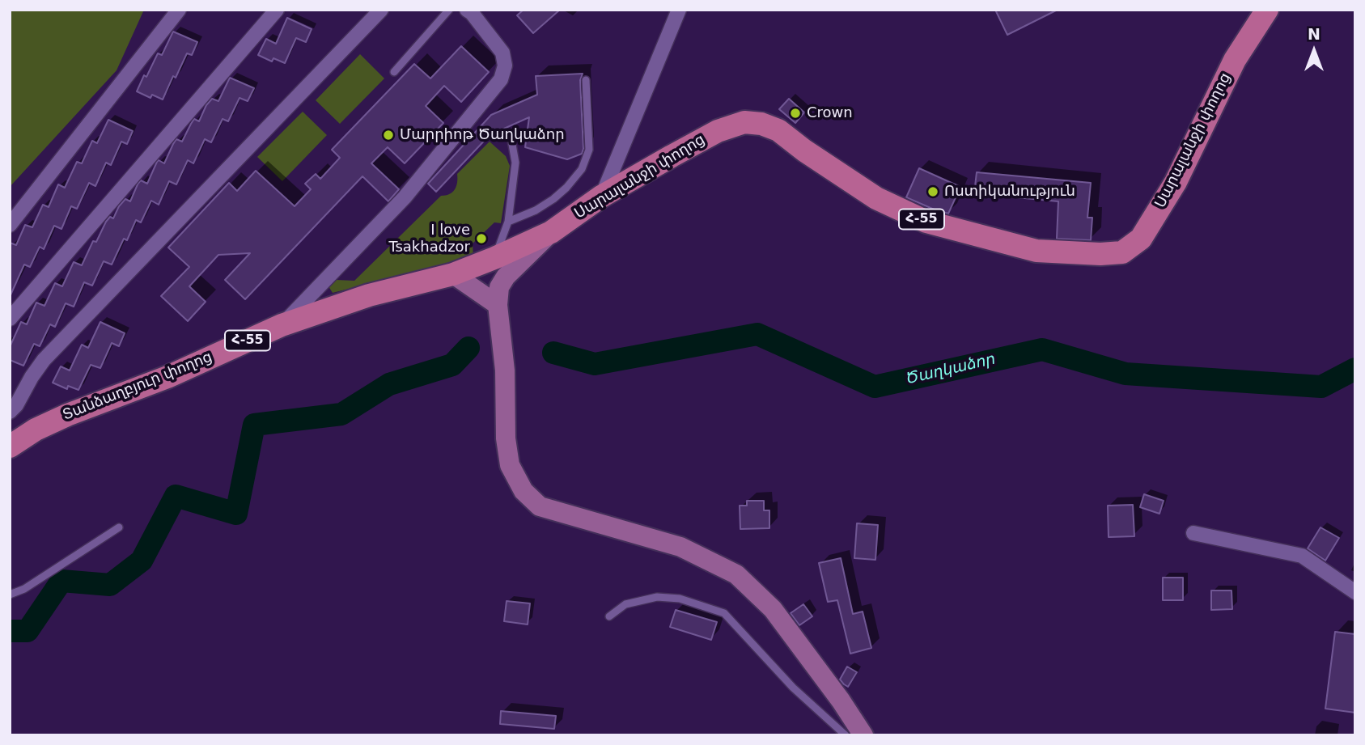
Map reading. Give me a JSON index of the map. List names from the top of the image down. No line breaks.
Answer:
{"streets":{"main road":["Սարալանջի փողոց","Հ-55","Տանձաղբյուր փողոց"]},"crossings":[["Սարալանջի փողոց","Տանձաղբյուր փողոց"]],"water":["Ծաղկաձոր"],"places":["Crown","Մարրիոթ Ծաղկաձոր","Ոստիկանություն","I love Tsakhadzor"],"north":"top"}
